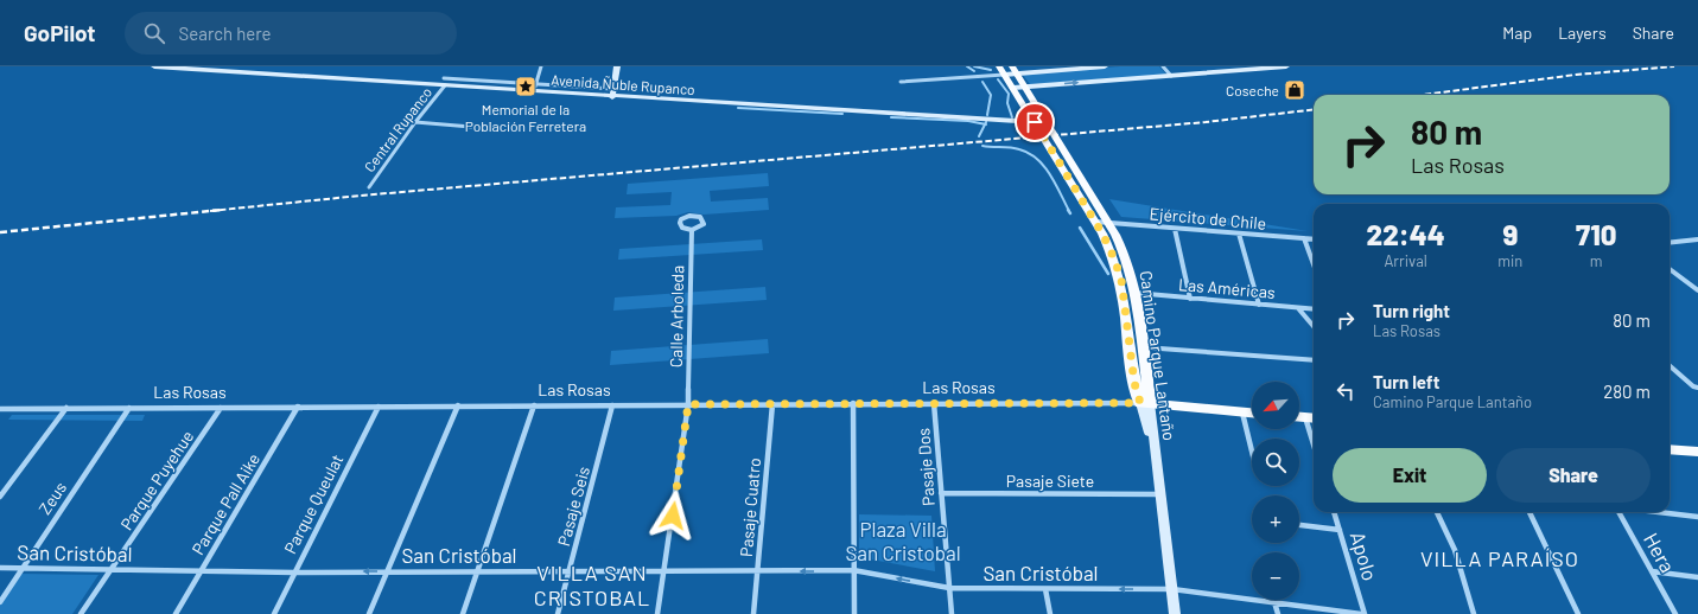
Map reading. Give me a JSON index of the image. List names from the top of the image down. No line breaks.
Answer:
{"streets":{"main road":["Camino Parque Lantaño"],"street":["Avenida Ñuble Rupanco","Central Rupanco","Ejército de Chile","Las Américas","Calle Arboleda","Las Rosas","Pasaje Dos","Parque Puyehue","Pasaje Siete","Zeus","Parque Pall Aike","Parque Queulat","Pasaje Seis","Pasaje Cuatro","San Cristóbal","Hera","Apolo"]},"crossings":[["Avenida Ñuble Rupanco","Central Rupanco"],["Avenida Ñuble Rupanco","Camino Parque Lantaño"],["Ejército de Chile","Camino Parque Lantaño"],["Las Américas","Camino Parque Lantaño"],["Calle Arboleda","Las Rosas"],["Calle Arboleda","San Cristóbal"],["Camino Parque Lantaño","Las Rosas"],["Camino Parque Lantaño","Pasaje Siete"],["Camino Parque Lantaño","San Cristóbal"],["Las Rosas","Pasaje Dos"],["Las Rosas","Parque Puyehue"],["Las Rosas","Zeus"],["Las Rosas","Parque Pall Aike"],["Las Rosas","Parque Queulat"],["Las Rosas","Pasaje Seis"],["Las Rosas","Pasaje Cuatro"],["Pasaje Dos","Pasaje Siete"],["Pasaje Dos","San Cristóbal"],["Parque Puyehue","San Cristóbal"],["Zeus","San Cristóbal"],["Parque Pall Aike","San Cristóbal"],["Parque Queulat","San Cristóbal"],["Pasaje Seis","San Cristóbal"],["Pasaje Cuatro","San Cristóbal"]],"districts":["VILLA PARAÍSO","VILLA SAN CRISTOBAL"],"parks":["Plaza Villa San Cristobal"],"places":{"place":["Memorial de la Población Ferretera"],"shop":["Coseche"]},"north":"bottom left","page":{"header":"GoPilot","search":"Search here","nav":["Map","Layers","Share"],"turn":["80 m","Las Rosas"],"eta":["22:44","Arrival","9","min","710","m"],"list":[{"name":"Turn right","note":"Las Rosas","value":"80 m"},{"name":"Turn left","note":"Camino Parque Lantaño","value":"280 m"}],"map_buttons":["+","−"],"buttons":["Exit","Share"]}}
